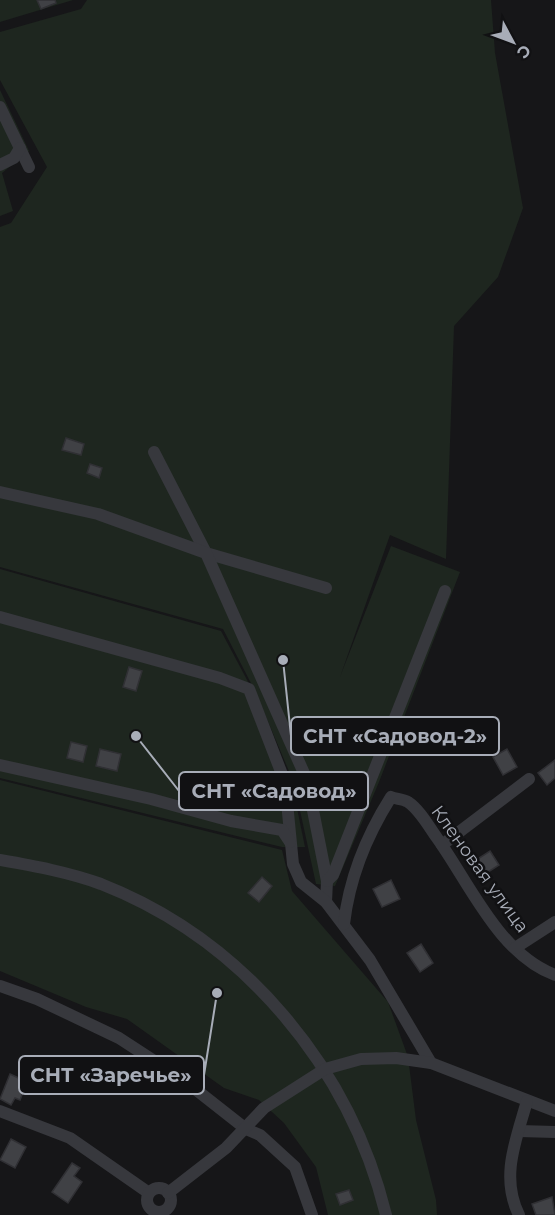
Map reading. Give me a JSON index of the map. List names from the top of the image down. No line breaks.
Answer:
{"streets":{"street":["Кленовая улица"]},"places":["СНТ «Садовод-2»","СНТ «Садовод»","СНТ «Заречье»"],"north":"bottom right"}
